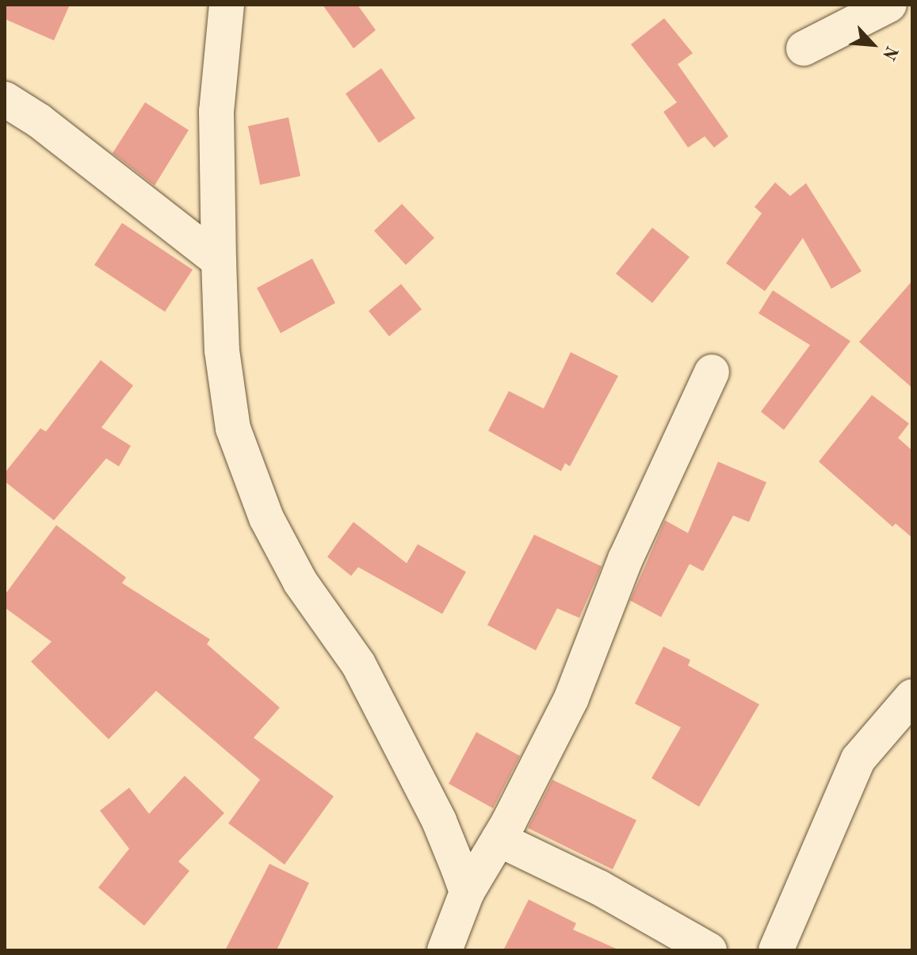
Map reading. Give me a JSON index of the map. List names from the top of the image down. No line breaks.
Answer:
{"north":"bottom right"}
